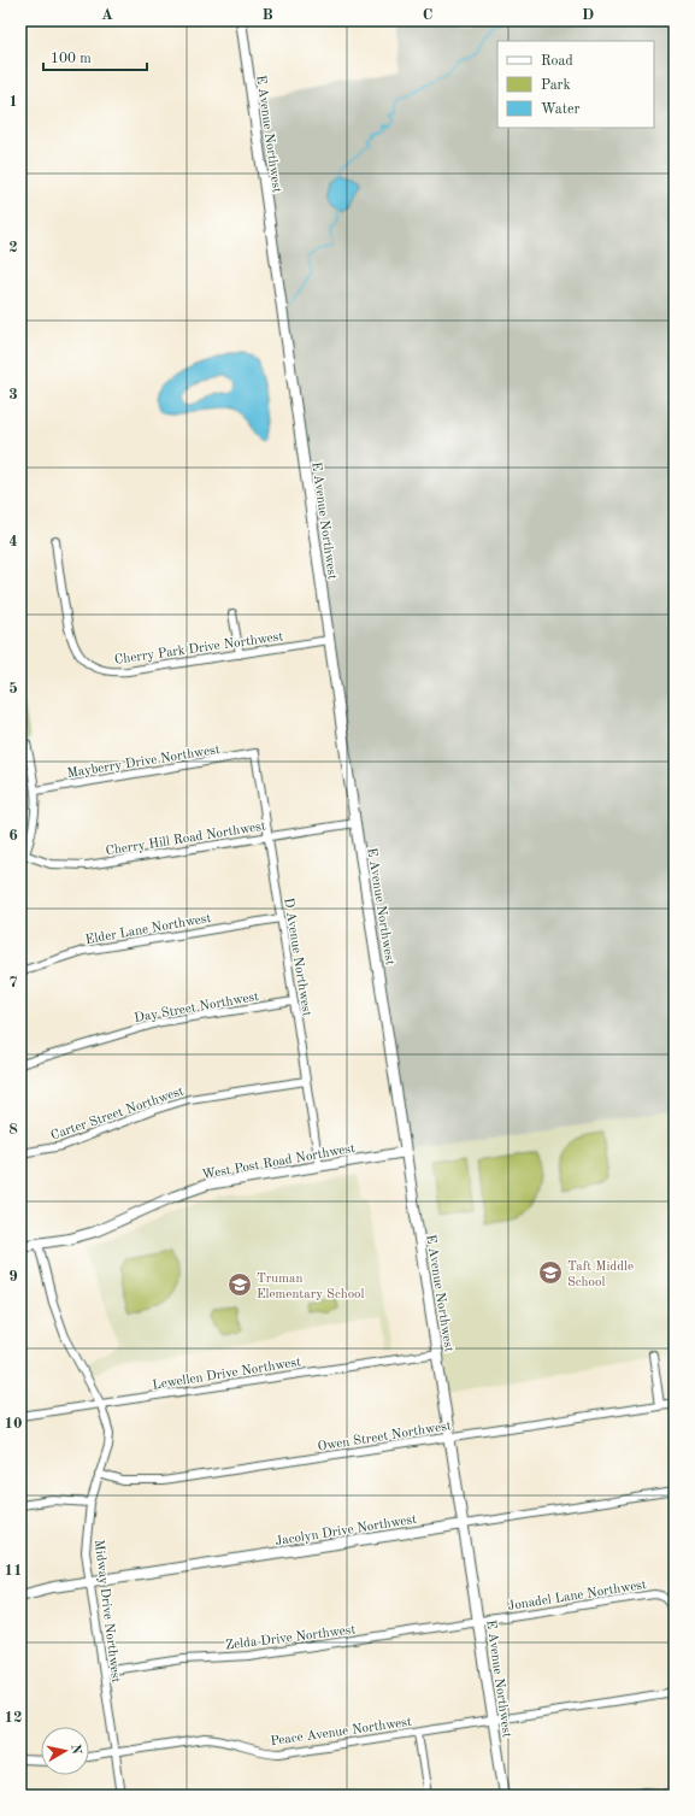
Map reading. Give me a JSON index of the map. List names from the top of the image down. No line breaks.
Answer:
{"streets":{"street":["E Avenue Northwest","Cherry Park Drive Northwest","Mayberry Drive Northwest","Cherry Hill Road Northwest","Elder Lane Northwest","D Avenue Northwest","Day Street Northwest","Carter Street Northwest","West Post Road Northwest","Lewellen Drive Northwest","Owen Street Northwest","Jacolyn Drive Northwest","Jonadel Lane Northwest","Midway Drive Northwest","Zelda Drive Northwest","Peace Avenue Northwest"]},"crossings":[["E Avenue Northwest","Cherry Park Drive Northwest"],["E Avenue Northwest","Cherry Hill Road Northwest"],["E Avenue Northwest","West Post Road Northwest"],["E Avenue Northwest","Lewellen Drive Northwest"],["E Avenue Northwest","Owen Street Northwest"],["E Avenue Northwest","Jacolyn Drive Northwest"],["E Avenue Northwest","Jonadel Lane Northwest"],["E Avenue Northwest","Zelda Drive Northwest"],["E Avenue Northwest","Peace Avenue Northwest"],["Mayberry Drive Northwest","D Avenue Northwest"],["Cherry Hill Road Northwest","D Avenue Northwest"],["Elder Lane Northwest","D Avenue Northwest"],["D Avenue Northwest","Day Street Northwest"],["D Avenue Northwest","Carter Street Northwest"],["D Avenue Northwest","West Post Road Northwest"],["West Post Road Northwest","Midway Drive Northwest"],["Lewellen Drive Northwest","Midway Drive Northwest"],["Owen Street Northwest","Midway Drive Northwest"],["Jacolyn Drive Northwest","Midway Drive Northwest"],["Jonadel Lane Northwest","Zelda Drive Northwest"],["Midway Drive Northwest","Zelda Drive Northwest"],["Midway Drive Northwest","Peace Avenue Northwest"]],"places":{"school or university":["Taft Middle School","Truman Elementary School"]},"legend":["Road","Park","Water"],"scale_bar":"100 m","north":"right","grid":{"columns":["A","B","C","D"],"rows":["1","2","3","4","5","6","7","8","9","10","11","12"]}}
